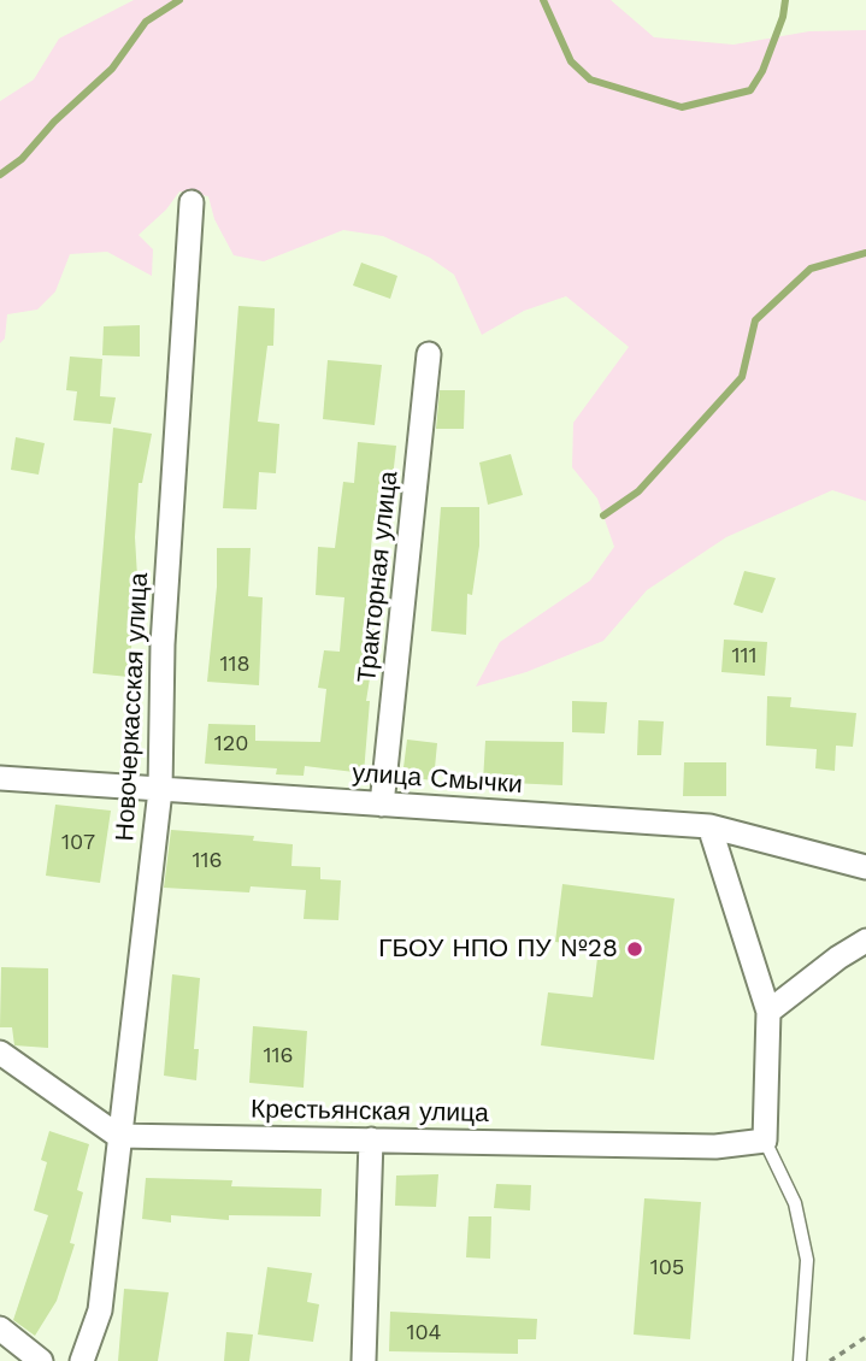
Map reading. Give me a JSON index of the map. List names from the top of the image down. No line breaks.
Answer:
{"streets":{"street":["Тракторная улица","Новочеркасская улица","улица Смычки","Крестьянская улица"]},"crossings":[["Тракторная улица","улица Смычки"],["Новочеркасская улица","улица Смычки"],["Новочеркасская улица","Крестьянская улица"]],"places":["ГБОУ НПО ПУ №28"],"house_numbers":["111","118","120","107","116","116","105","104"]}
